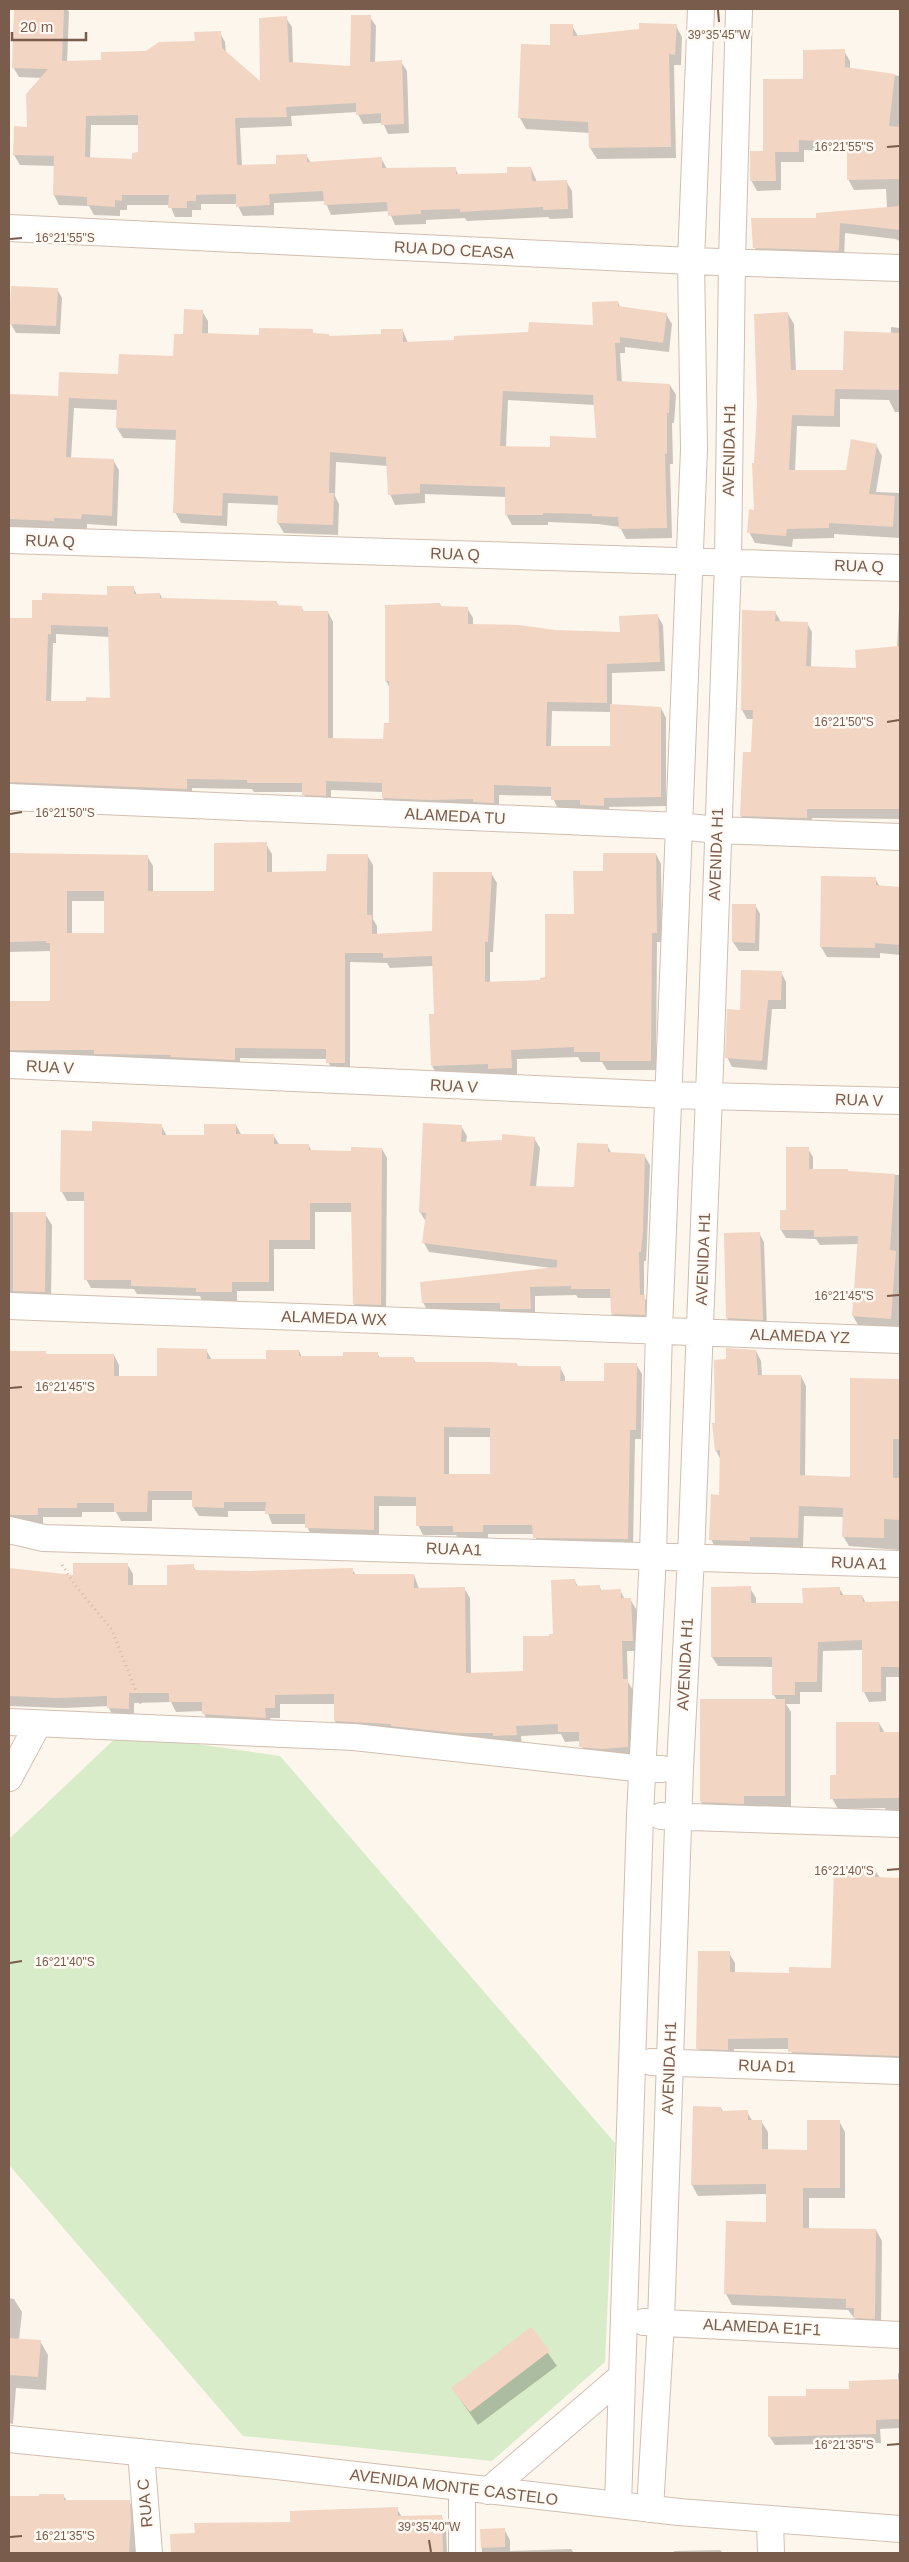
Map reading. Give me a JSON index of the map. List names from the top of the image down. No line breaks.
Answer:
{"streets":{"street":["RUA DO CEASA","AVENIDA H1","RUA Q","ALAMEDA TU","RUA V","ALAMEDA WX","ALAMEDA YZ","RUA A1","RUA D1","ALAMEDA E1F1","AVENIDA MONTE CASTELO","RUA C"]},"crossings":[["RUA DO CEASA","AVENIDA H1"],["AVENIDA H1","RUA Q"],["AVENIDA H1","ALAMEDA TU"],["AVENIDA H1","RUA V"],["AVENIDA H1","ALAMEDA WX"],["AVENIDA H1","ALAMEDA YZ"],["AVENIDA H1","RUA A1"],["AVENIDA H1","RUA D1"],["AVENIDA H1","ALAMEDA E1F1"],["AVENIDA H1","AVENIDA MONTE CASTELO"],["ALAMEDA WX","ALAMEDA YZ"],["AVENIDA MONTE CASTELO","RUA C"]],"scale_bar":"20 m","coordinates":["39°35'45\"W","16°21'55\"S","16°21'50\"S","16°21'45\"S","16°21'40\"S","16°21'35\"S","39°35'40\"W"]}
